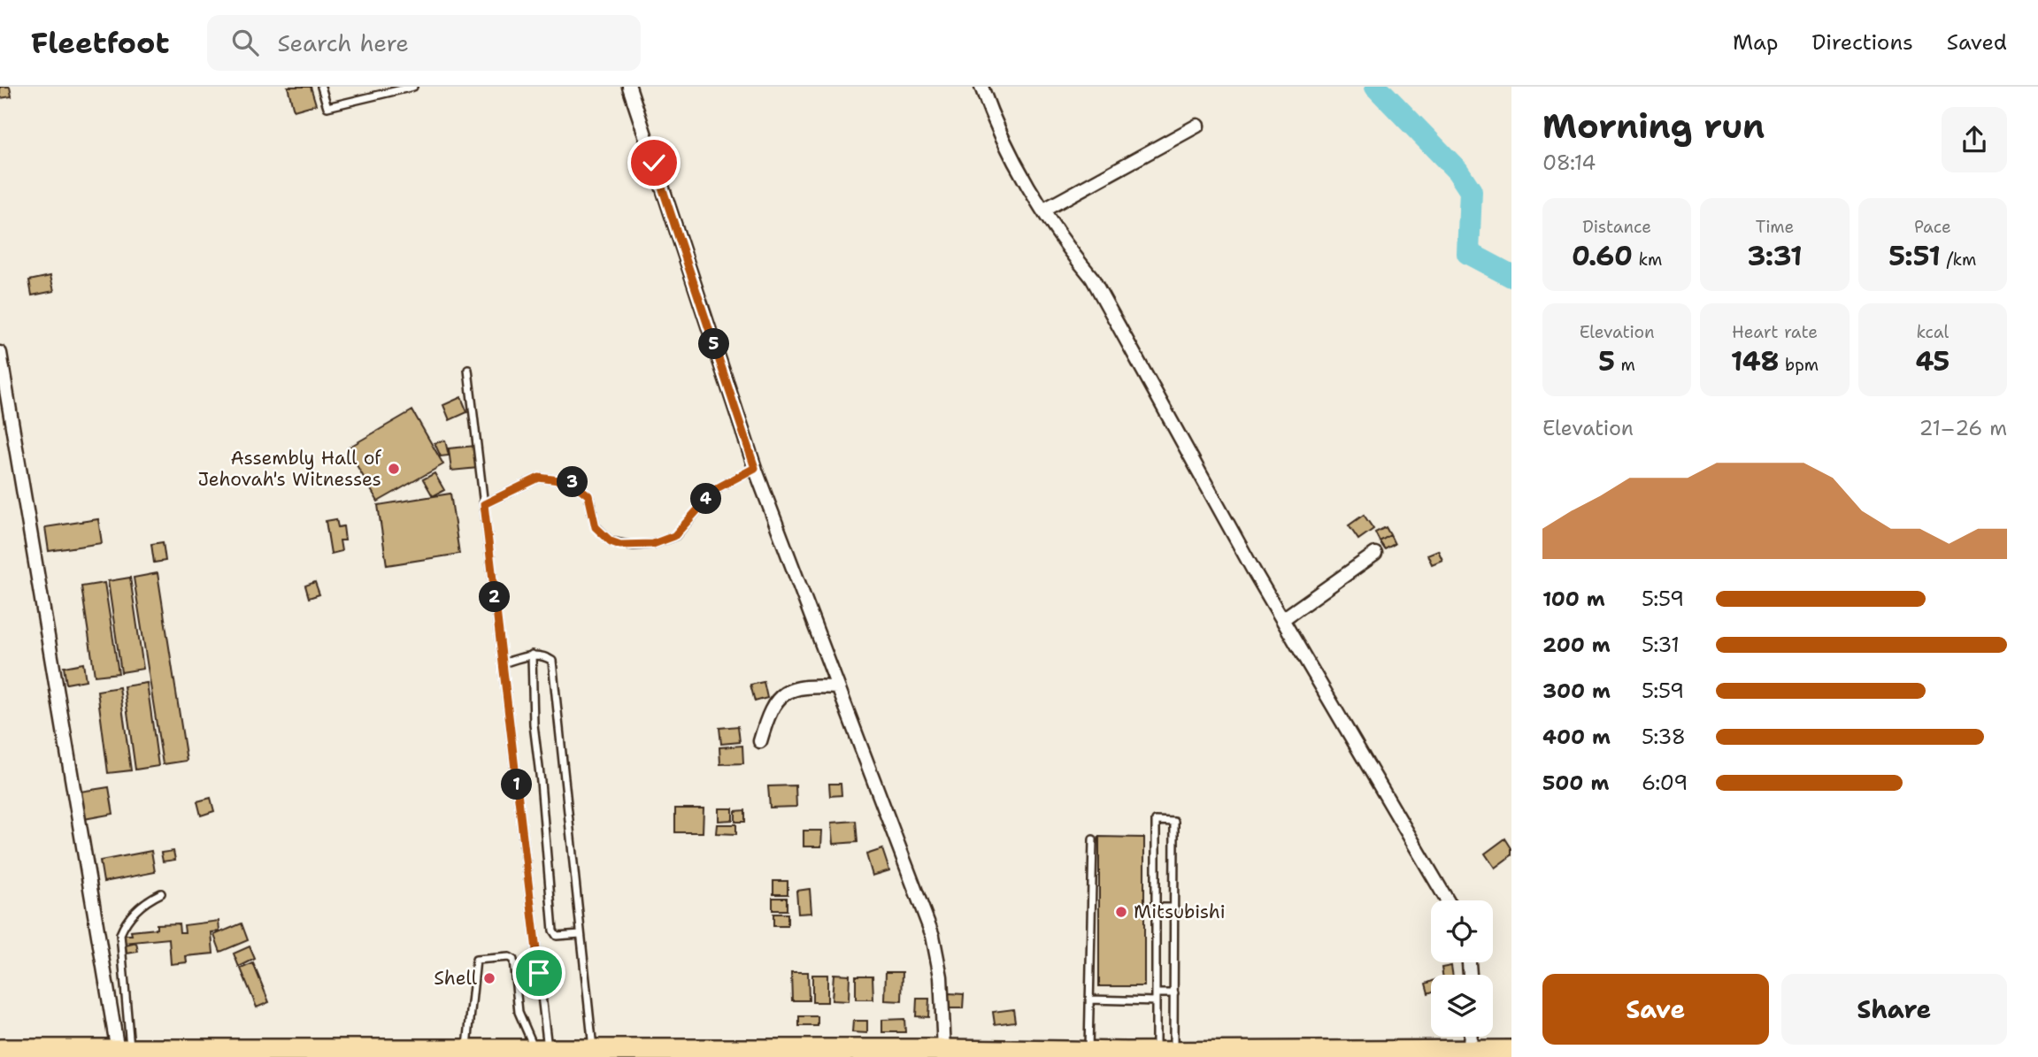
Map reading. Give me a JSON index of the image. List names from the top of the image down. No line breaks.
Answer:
{"places":["Assembly Hall of Jehovah's Witnesses","Mitsubishi","Shell"],"page":{"header":"Fleetfoot","search":"Search here","nav":["Map","Directions","Saved"],"heading":["Morning run","08:14"],"stats":[["Distance","0.60 km"],["Time","3:31"],["Pace","5:51 /km"],["Elevation","5 m"],["Heart rate","148 bpm"],["kcal","45"]],"pins":["5","3","4","2","1"],"chart":["Elevation","21–26 m"],"list":[{"name":"100 m","note":"5:59"},{"name":"200 m","note":"5:31"},{"name":"300 m","note":"5:59"},{"name":"400 m","note":"5:38"},{"name":"500 m","note":"6:09"}],"buttons":["Save","Share"]}}
